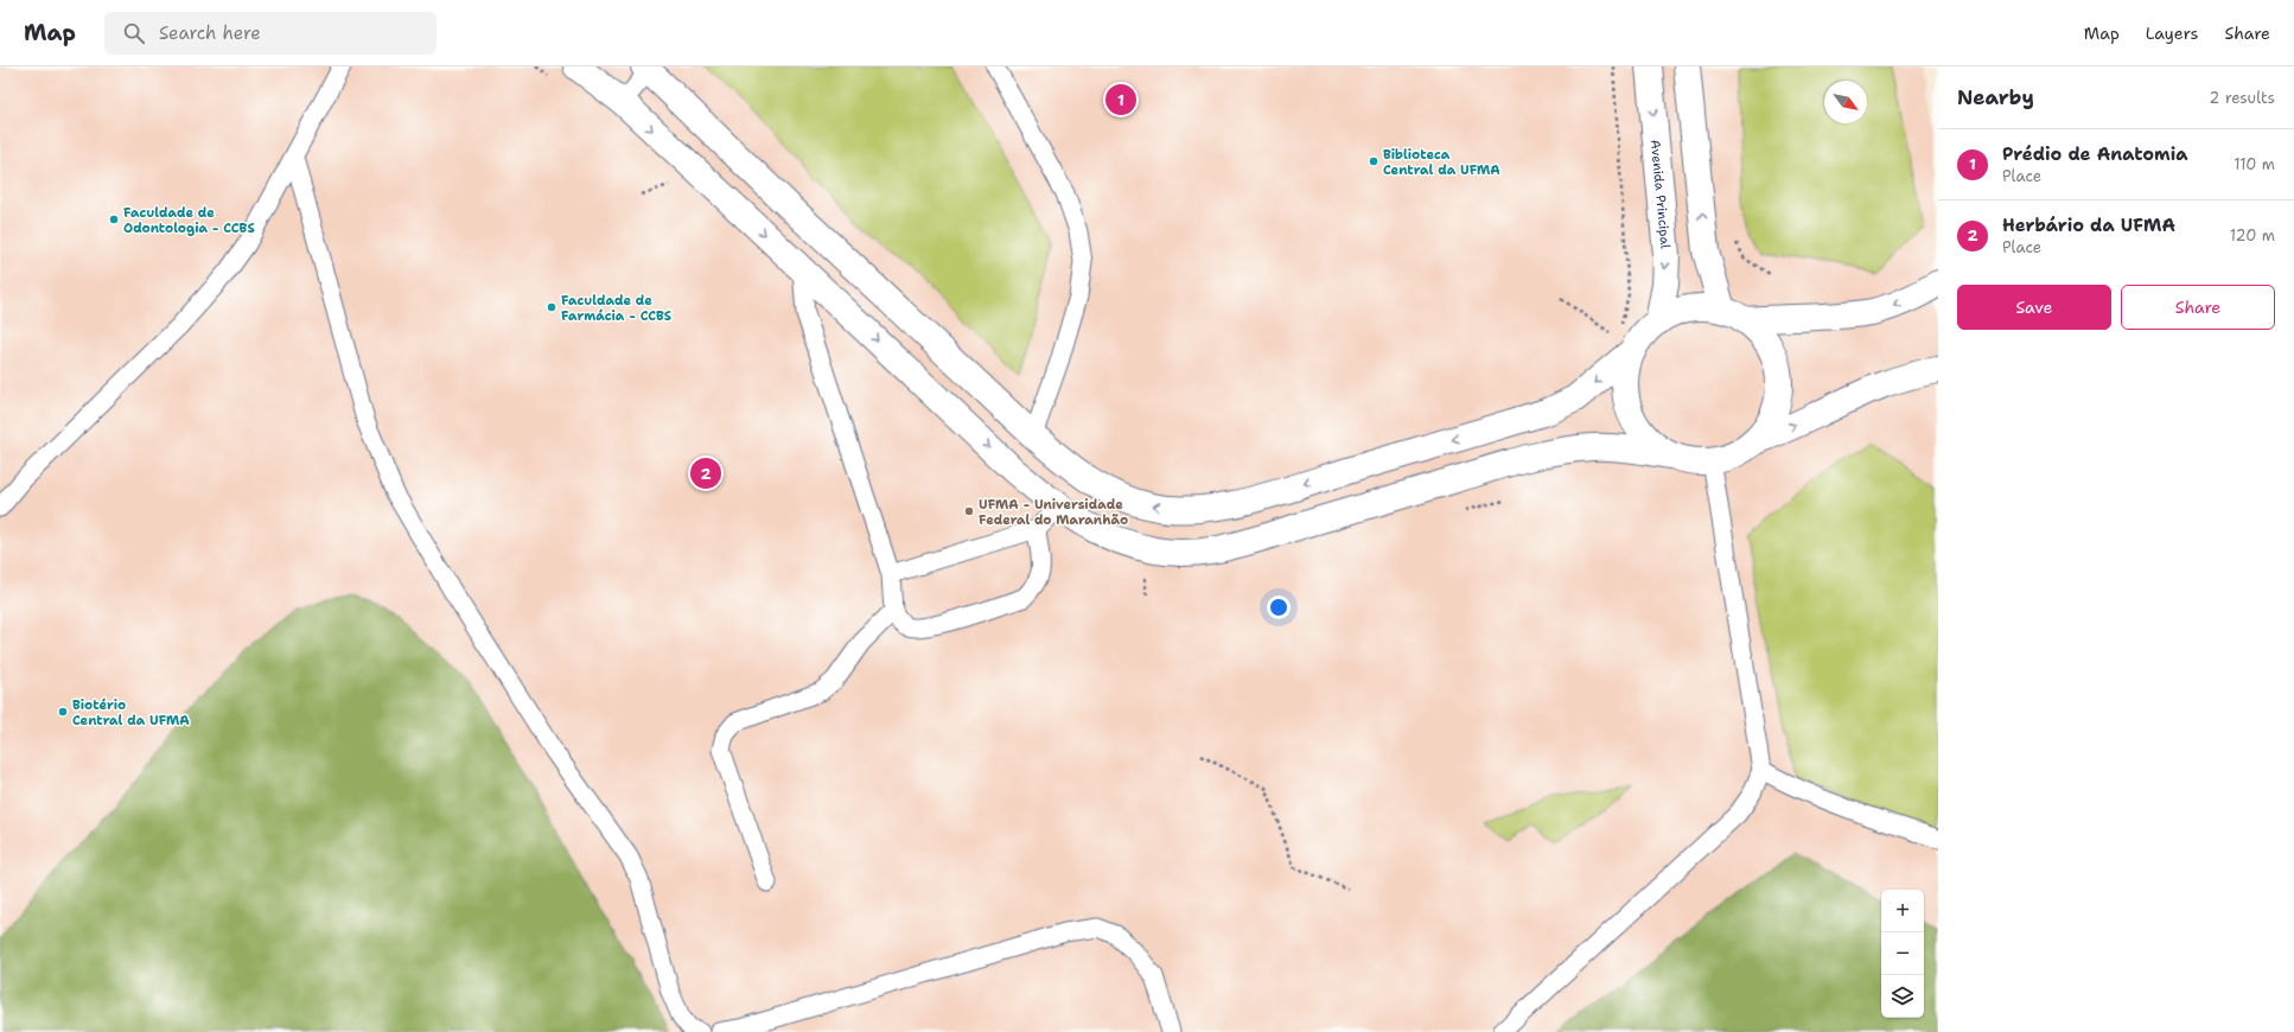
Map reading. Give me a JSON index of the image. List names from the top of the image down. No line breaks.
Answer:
{"streets":{"street":["Avenida Principal"]},"places":["Biblioteca Central da UFMA","Faculdade de Odontologia - CCBS","Faculdade de Farmácia - CCBS","UFMA - Universidade Federal do Maranhão","Biotério Central da UFMA"],"north":"bottom right","page":{"header":"Map","search":"Search here","nav":["Map","Layers","Share"],"heading":["Nearby","2 results"],"pins":["1","2"],"list":[{"mark":"1","name":"Prédio de Anatomia","note":"Place","value":"110 m"},{"mark":"2","name":"Herbário da UFMA","note":"Place","value":"120 m"}],"buttons":["Save","Share"],"map_buttons":["+","−"]}}
